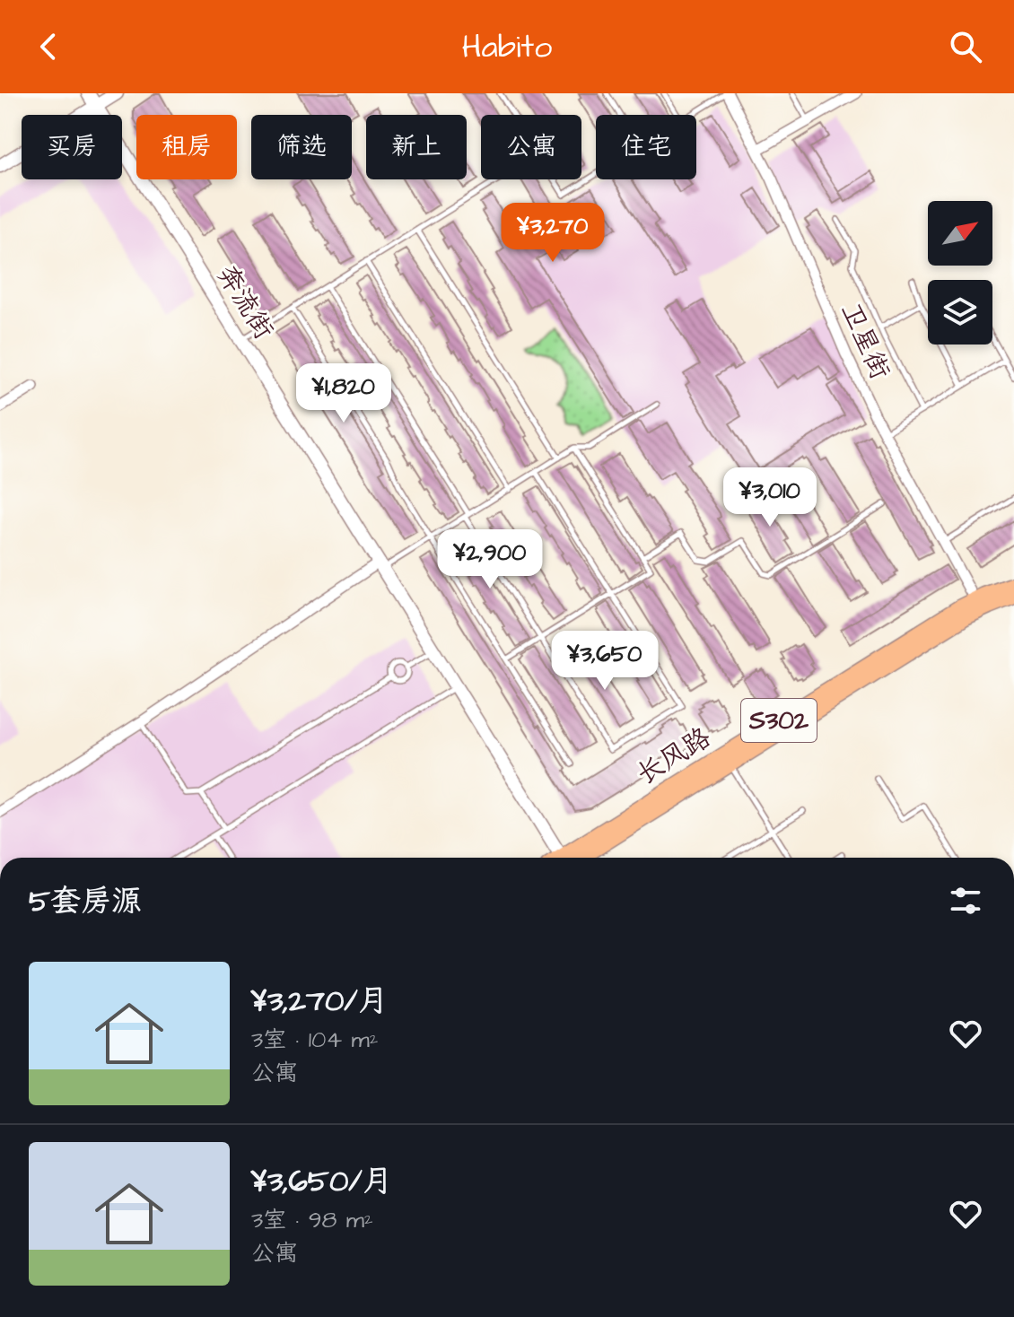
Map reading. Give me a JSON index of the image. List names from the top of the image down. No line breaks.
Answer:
{"streets":{"main road":["S302","长风路"],"street":["奔流街","卫星街"]},"crossings":[["卫星街","长风路"]],"north":"top right","page":{"header":"Habito","chip":["买房","租房","筛选","新上","公寓","住宅"],"price":["¥3,270","¥1,820","¥3,010","¥2,900","¥3,650"],"heading":"5套房源","list":[{"name":"¥3,270/月","note":"3室 · 104 m² · 公寓"},{"name":"¥3,650/月","note":"3室 · 98 m² · 公寓"}]}}
